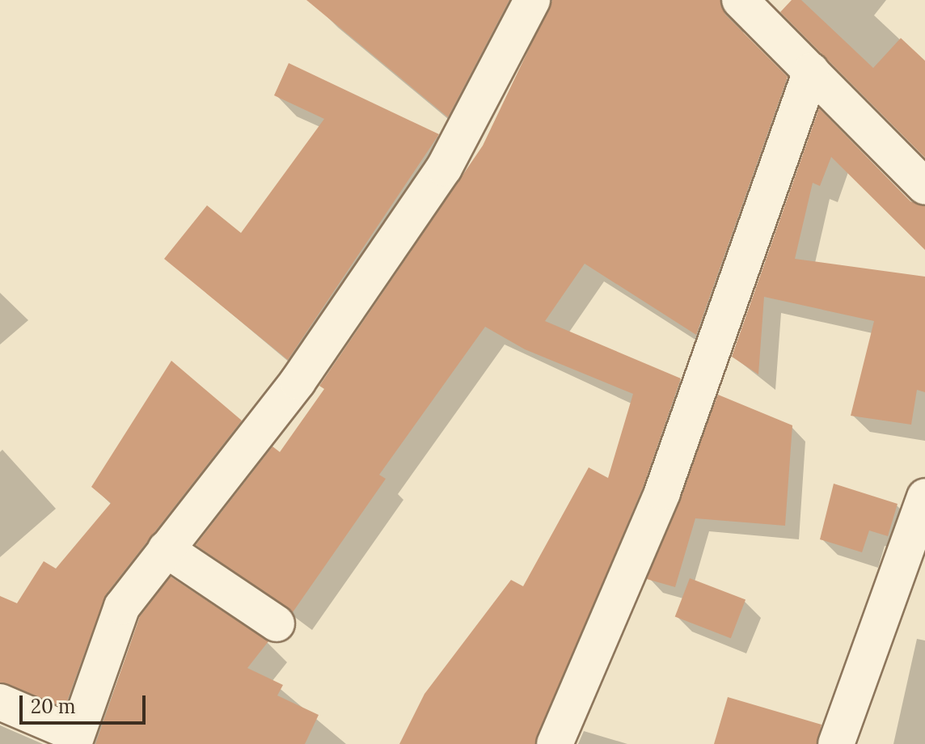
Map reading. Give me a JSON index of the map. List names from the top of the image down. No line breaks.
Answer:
{"scale_bar":"20 m"}
